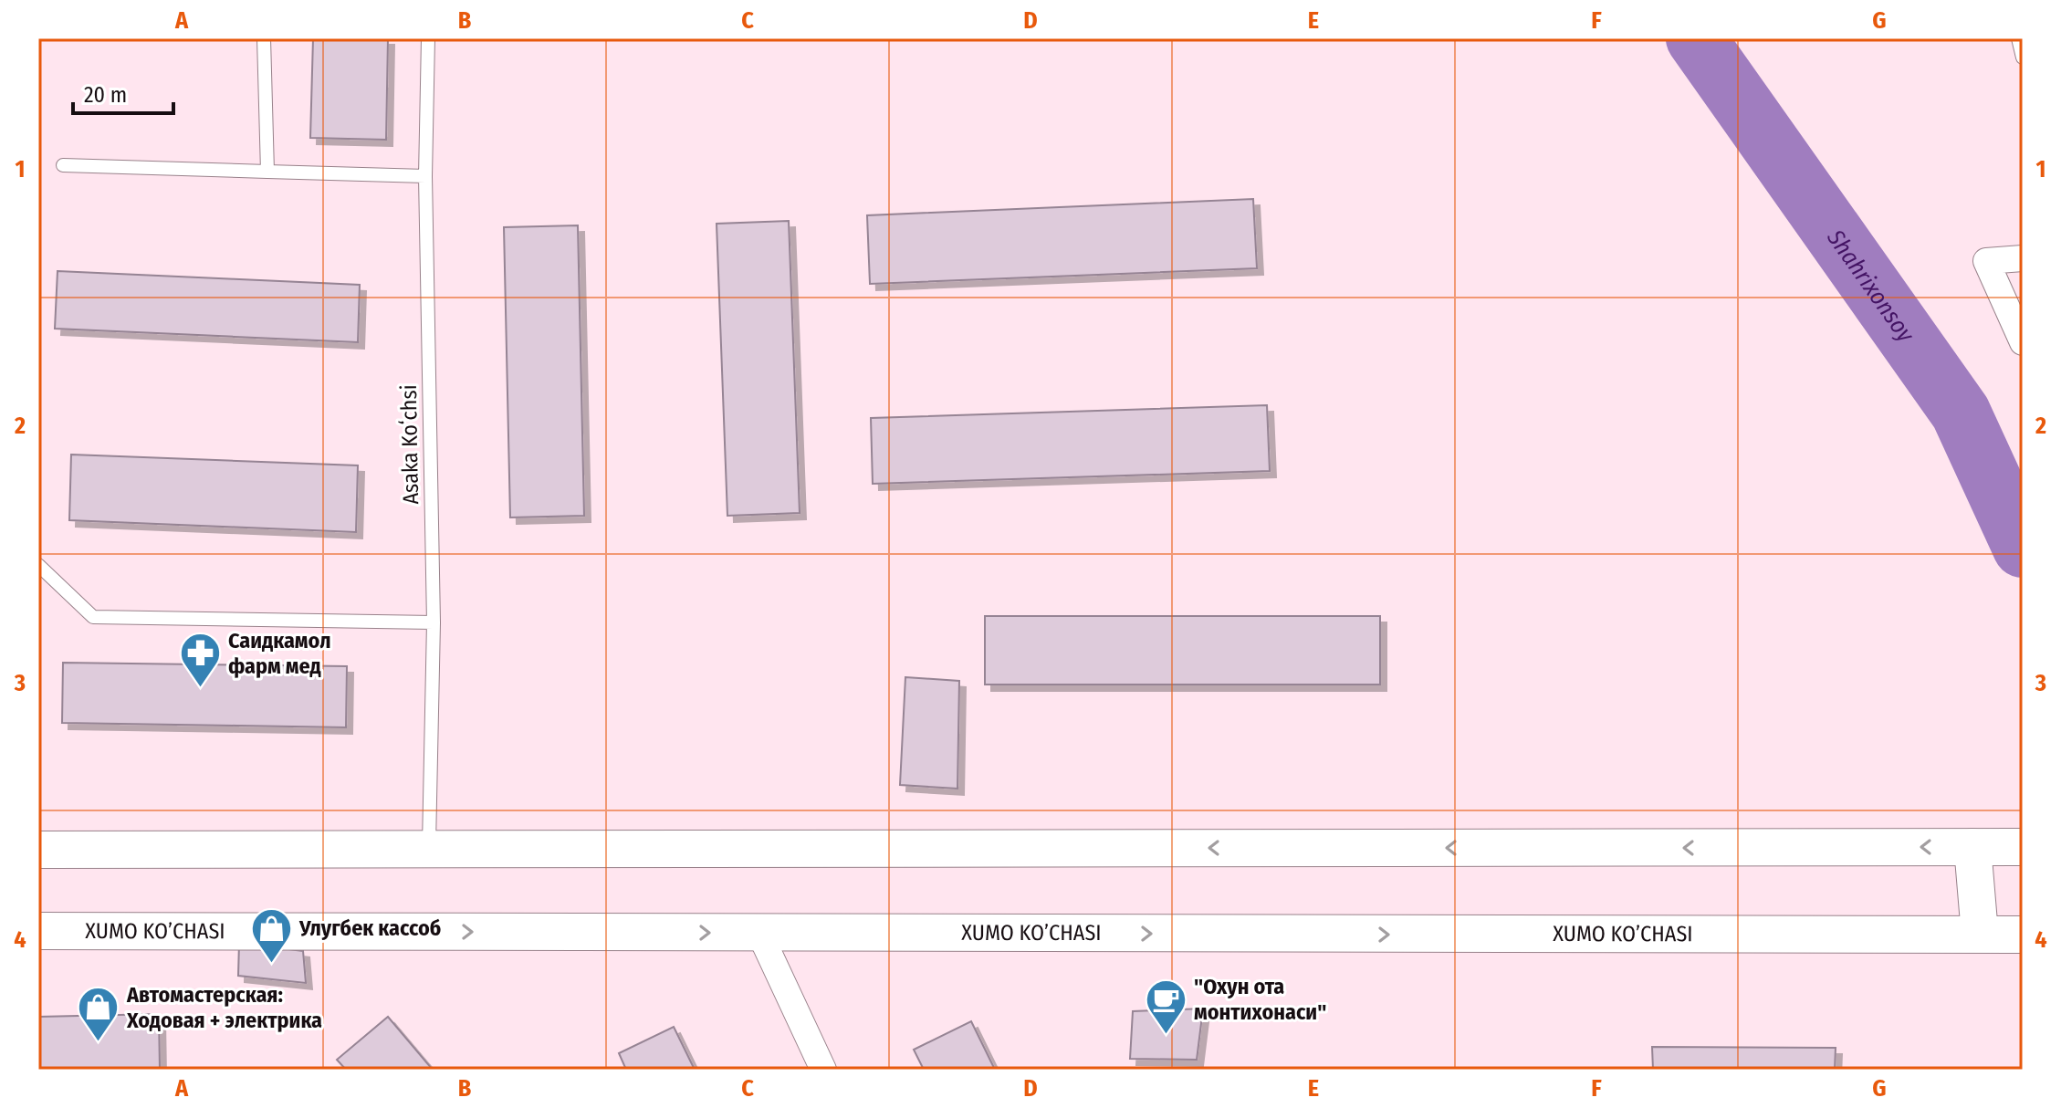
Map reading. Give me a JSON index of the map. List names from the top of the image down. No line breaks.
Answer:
{"streets":{"main road":["XUMO KO’CHASI"],"lane":["Asaka Koʻchsi"]},"water":["Shahrixonsoy"],"places":{"pharmacy":["Саидкамол фарм мед"],"shop":["Улугбек кассоб","Автомастерская: Ходовая + электрика"],"cafe":["\"Охун ота монтихонаси\""]},"scale_bar":"20 m","grid":{"columns":["A","B","C","D","E","F","G"],"rows":["1","2","3","4"]}}
